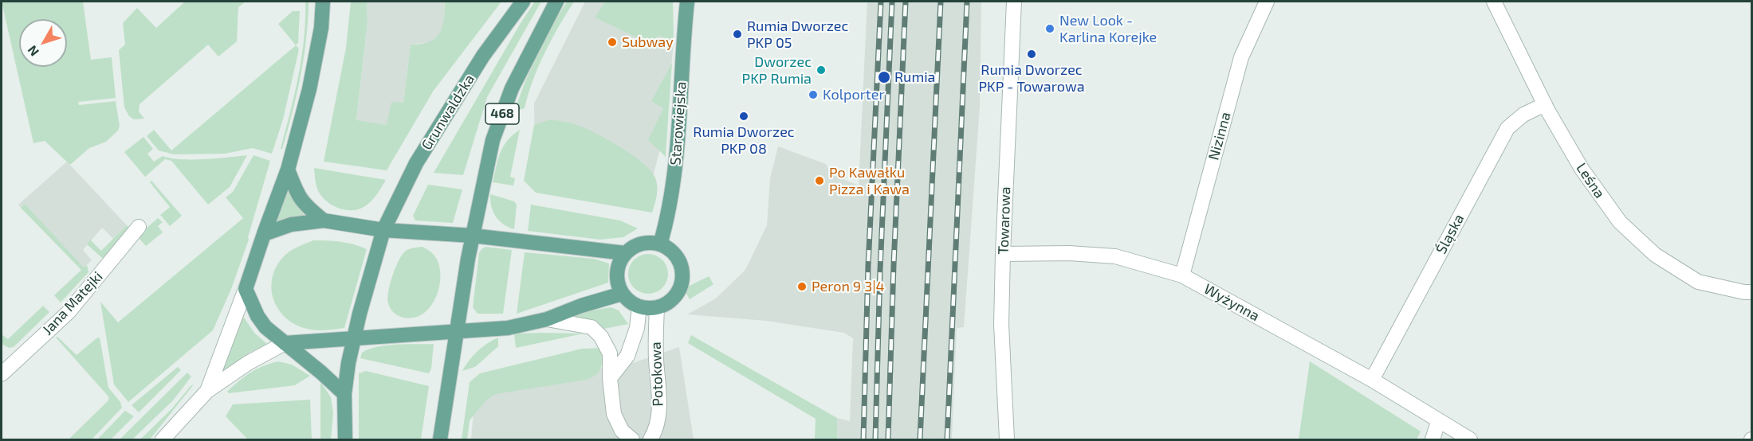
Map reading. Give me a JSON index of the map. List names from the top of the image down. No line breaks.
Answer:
{"streets":{"main road":["Grunwaldzka","468","Starowiejska"],"street":["Nizinna","Leśna","Towarowa","Śląska","Wyżynna","Jana Matejki","Potokowa"]},"crossings":[["Starowiejska","Potokowa"],["Nizinna","Wyżynna"],["Leśna","Śląska"],["Towarowa","Wyżynna"],["Śląska","Wyżynna"]],"places":["New Look - Karlina Korejke","Rumia Dworzec PKP 05","Subway","Rumia Dworzec PKP - Towarowa","Dworzec PKP Rumia","Rumia","Kolporter","Rumia Dworzec PKP 08","Po Kawałku Pizza i Kawa","Peron 9 3|4"],"north":"bottom left"}
